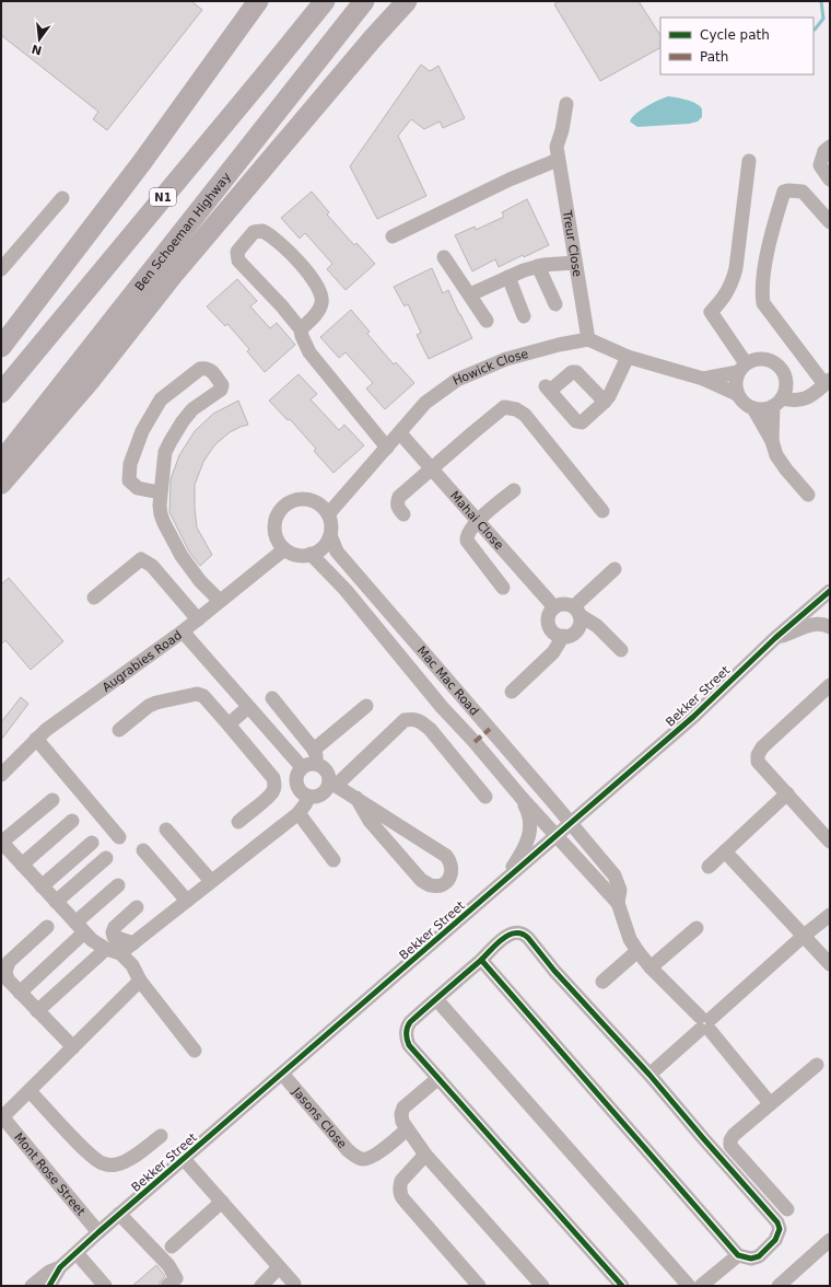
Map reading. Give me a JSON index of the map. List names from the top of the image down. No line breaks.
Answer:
{"streets":{"highway":["N1","Ben Schoeman Highway"],"street":["Treur Close","Howick Close","Mahai Close","Augrabies Road","Mac Mac Road","Bekker Street","Jasons Close","Mont Rose Street"]},"crossings":[["Treur Close","Howick Close"],["Howick Close","Mahai Close"],["Howick Close","Augrabies Road"],["Howick Close","Mac Mac Road"],["Augrabies Road","Mac Mac Road"],["Mac Mac Road","Bekker Street"],["Bekker Street","Jasons Close"],["Bekker Street","Mont Rose Street"]],"legend":["Cycle path","Path"],"north":"bottom"}
